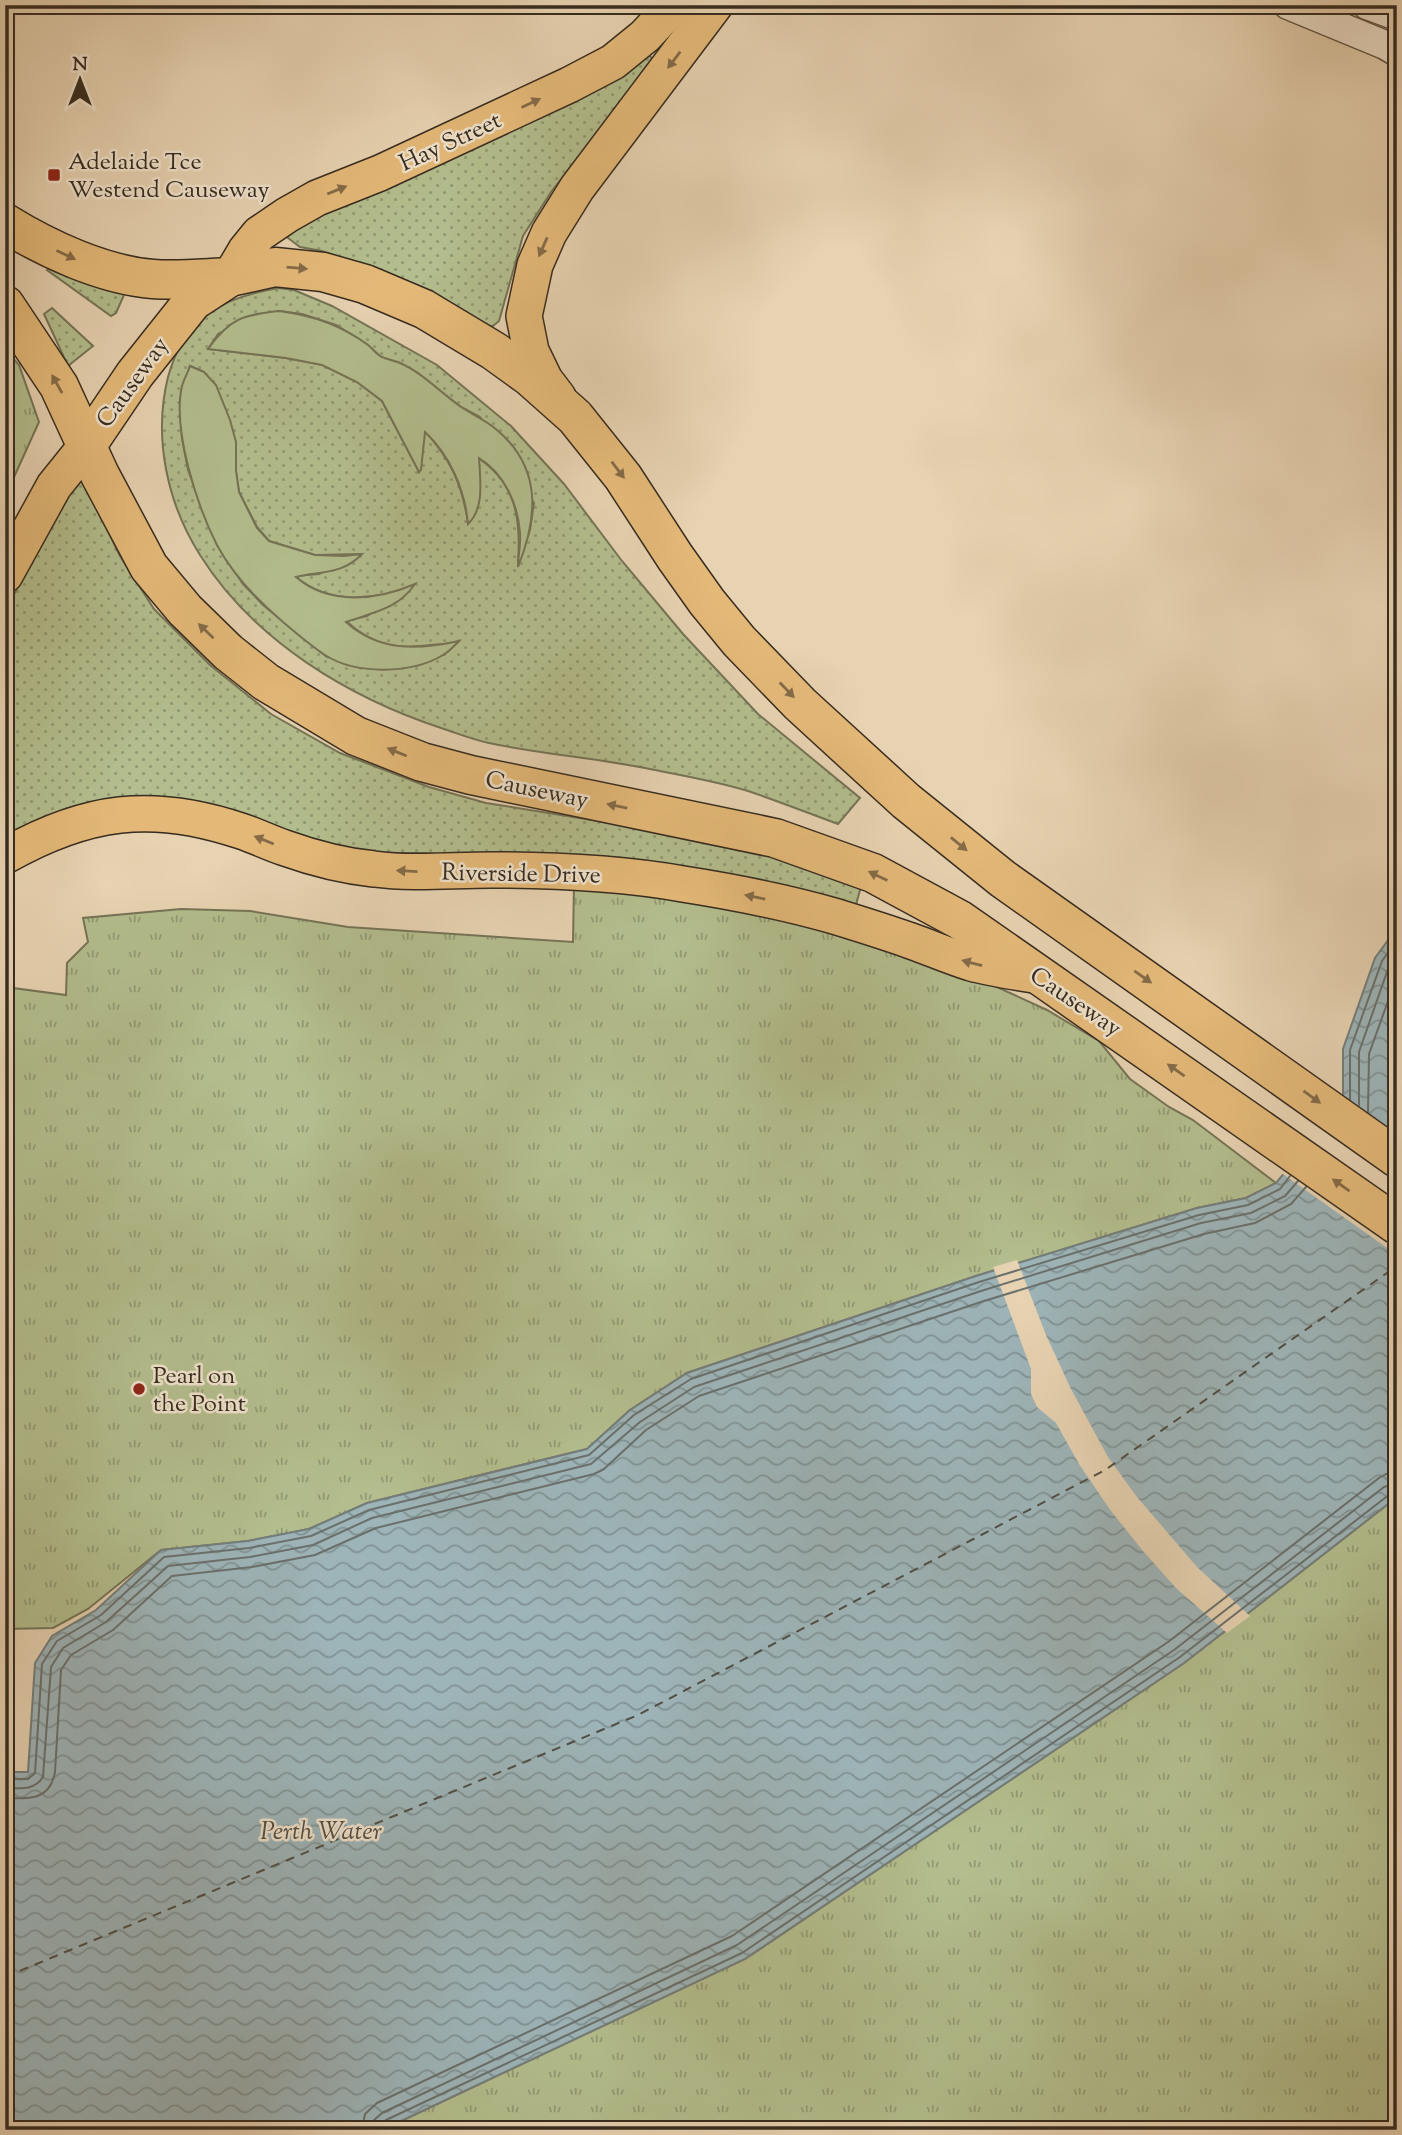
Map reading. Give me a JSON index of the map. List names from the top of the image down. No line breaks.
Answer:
{"streets":{"highway":["Causeway"],"main road":["Hay Street","Riverside Drive"]},"crossings":[["Hay Street","Causeway"],["Causeway","Riverside Drive"]],"one_way":["Hay Street","Riverside Drive"],"water":["Perth Water"],"places":{"transit":["Adelaide Tce Westend Causeway"],"other":["Pearl on the Point"]},"north":"top"}
